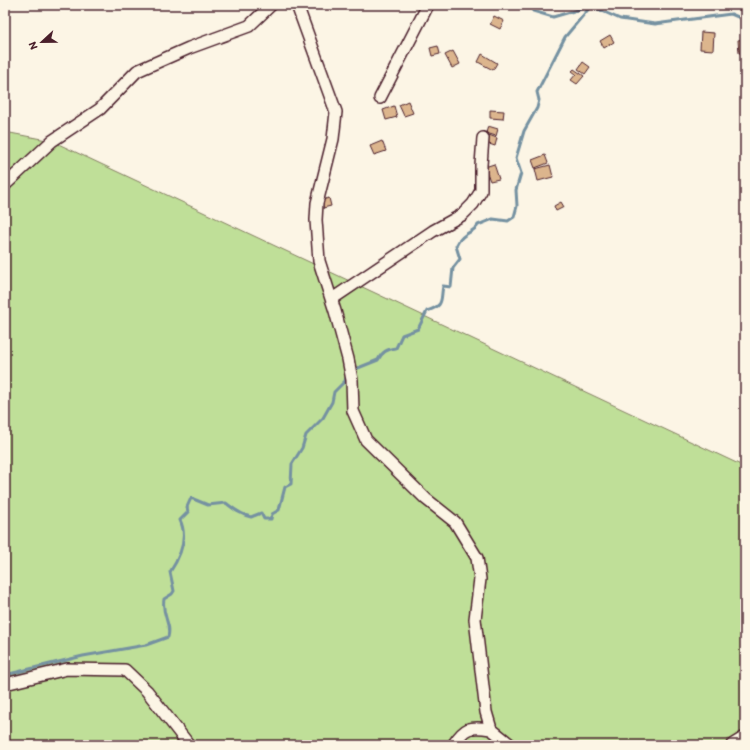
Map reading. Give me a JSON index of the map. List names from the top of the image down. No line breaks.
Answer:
{"north":"left"}
